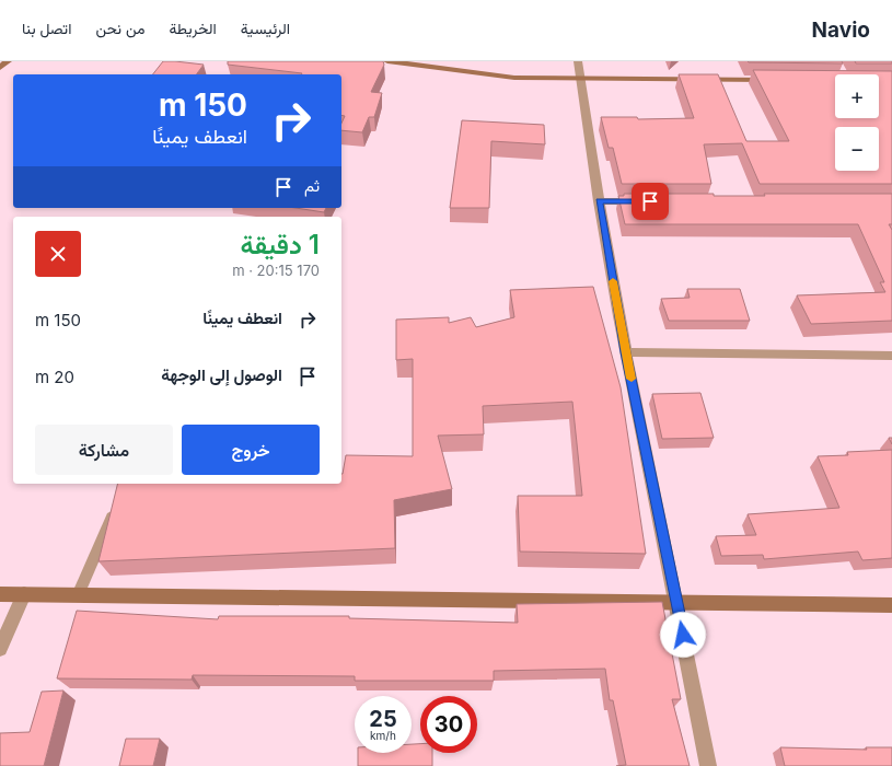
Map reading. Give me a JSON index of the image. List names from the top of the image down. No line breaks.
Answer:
{"page":{"header":"Navio","nav":["الرئيسية","الخريطة","من نحن","اتصل بنا"],"map_buttons":["+","−"],"turn":["150 m","انعطف يمينًا"],"then":"ثم","heading":["1 دقيقة","170 m · 20:15"],"list":[{"name":"انعطف يمينًا","value":"150 m"},{"name":"الوصول إلى الوجهة","value":"20 m"}],"buttons":["خروج","مشاركة"],"speed":"25 km/h","limit":"30"}}
